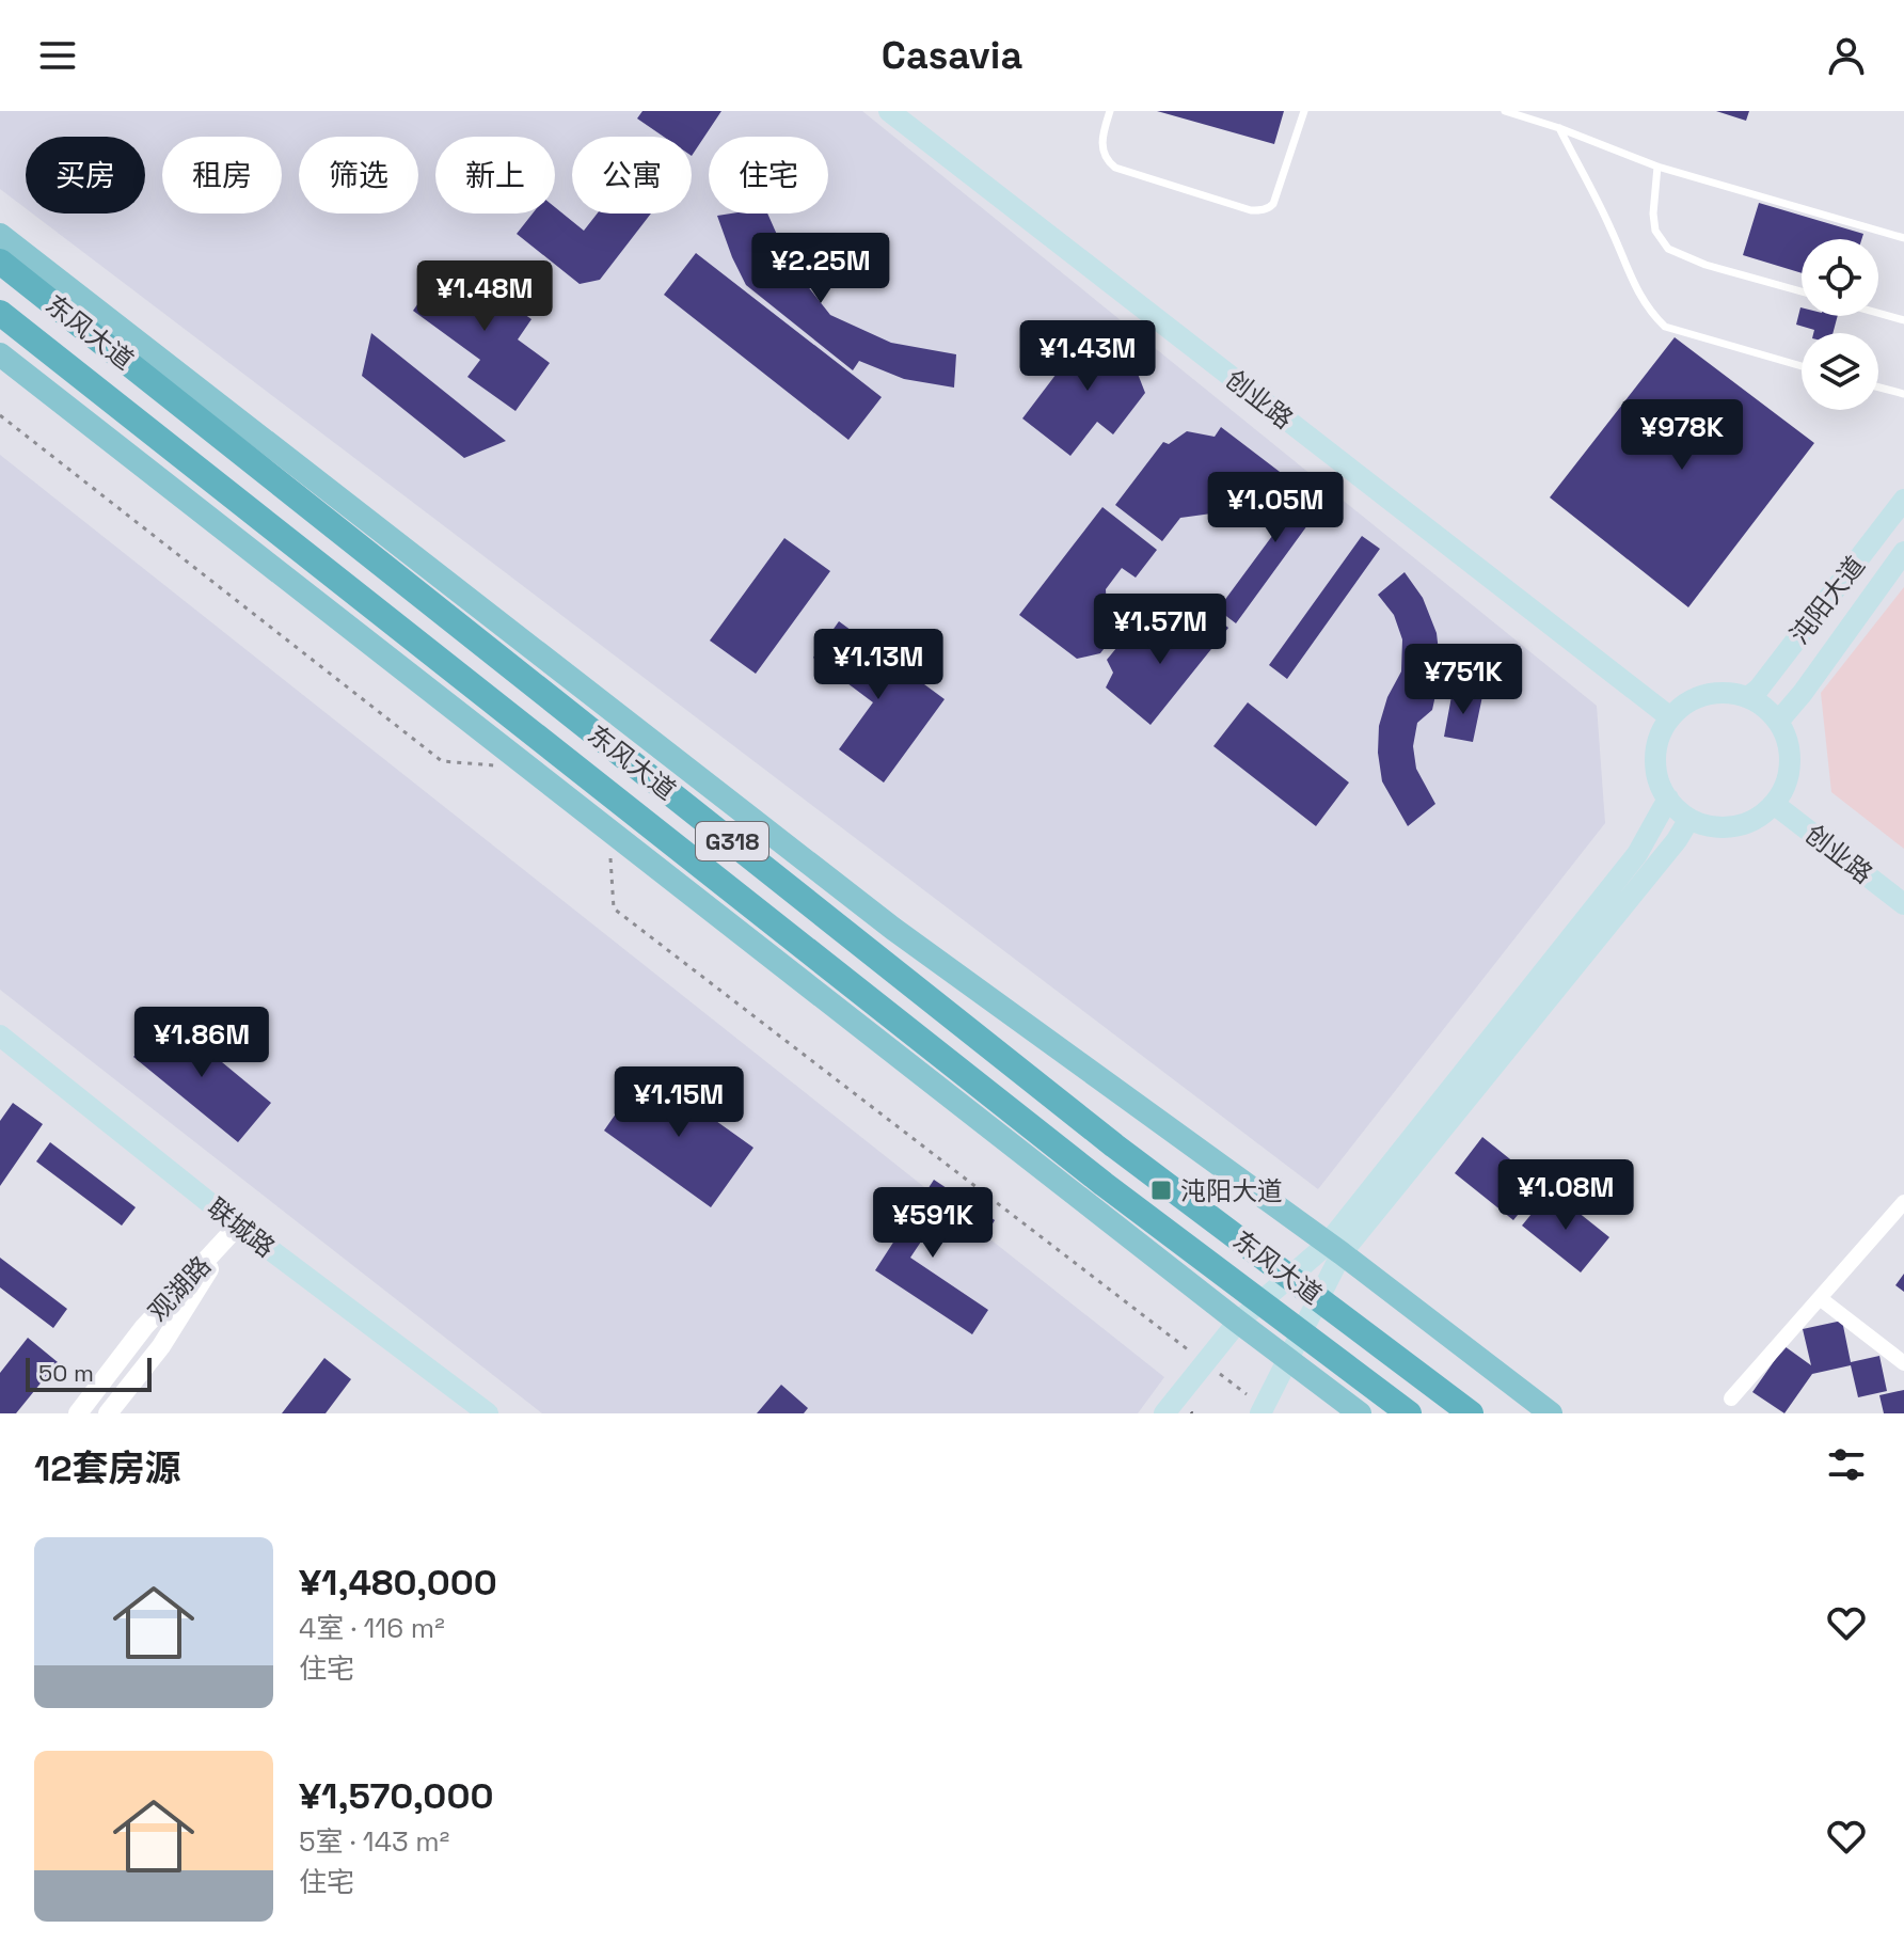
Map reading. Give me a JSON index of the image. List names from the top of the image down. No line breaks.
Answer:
{"streets":{"highway":["东风大道","G318"],"main road":["创业路","沌阳大道","联城路"],"street":["观湖路"]},"crossings":[["创业路","沌阳大道"],["联城路","观湖路"]],"places":{"transit":["沌阳大道"]},"scale_bar":"50 m","page":{"header":"Casavia","chip":["买房","租房","筛选","新上","公寓","住宅"],"price":["¥2.25M","¥1.48M","¥1.43M","¥978K","¥1.05M","¥1.57M","¥1.13M","¥751K","¥1.86M","¥1.15M","¥1.08M","¥591K"],"scale":"50 m","heading":"12套房源","list":[{"name":"¥1,480,000","note":"4室 · 116 m² · 住宅"},{"name":"¥1,570,000","note":"5室 · 143 m² · 住宅"}]}}
